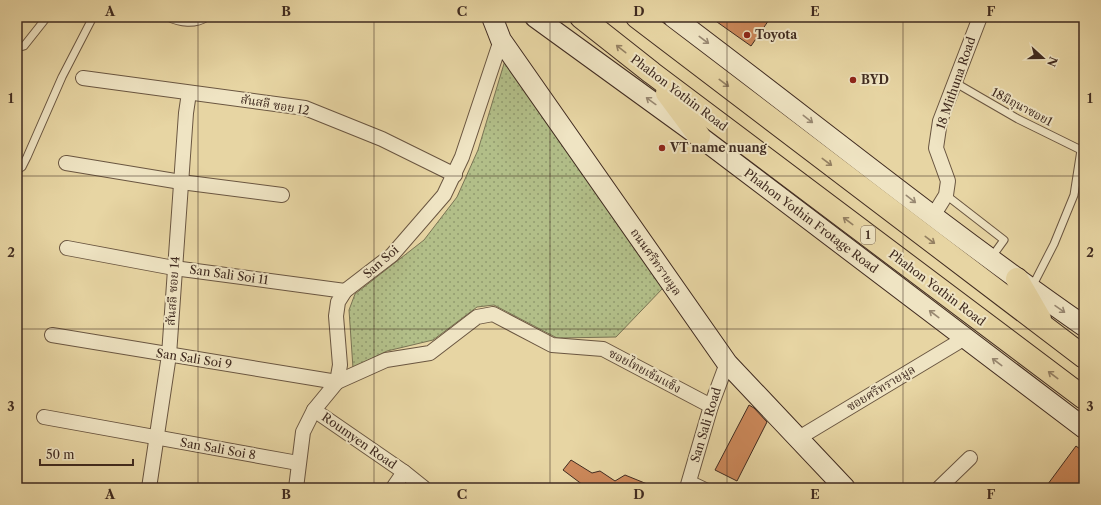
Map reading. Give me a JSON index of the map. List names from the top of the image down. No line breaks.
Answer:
{"streets":{"main road":["Phahon Yothin Road","Phahon Yothin Frotage Road","1","ถนนศรีทรายมูล"],"street":["18 Mithuna Road","สันสลี ซอย 12","San Soi","San Sali Soi 11","สันสลี ซอย 14","San Sali Soi 9","ซอยไทยเข้มแข็ง","ซอยศรีทรายมูล","San Sali Road","Roumyen Road","San Sali Soi 8"],"lane":["18มิถุนาซอย1"]},"crossings":[["18 Mithuna Road","18มิถุนาซอย1"],["สันสลี ซอย 12","San Soi"],["สันสลี ซอย 12","สันสลี ซอย 14"],["Phahon Yothin Frotage Road","ซอยศรีทรายมูล"],["San Soi","ถนนศรีทรายมูล"],["San Soi","San Sali Soi 11"],["San Soi","San Sali Soi 9"],["San Soi","ซอยไทยเข้มแข็ง"],["ถนนศรีทรายมูล","ซอยศรีทรายมูล"],["ถนนศรีทรายมูล","San Sali Road"],["San Sali Soi 11","สันสลี ซอย 14"],["สันสลี ซอย 14","San Sali Soi 9"],["สันสลี ซอย 14","San Sali Soi 8"],["San Sali Soi 9","ซอยไทยเข้มแข็ง"],["ซอยไทยเข้มแข็ง","San Sali Road"]],"places":["Toyota","BYD","VT name nuang"],"scale_bar":"50 m","north":"right","grid":{"columns":["A","B","C","D","E","F"],"rows":["1","2","3"]}}
